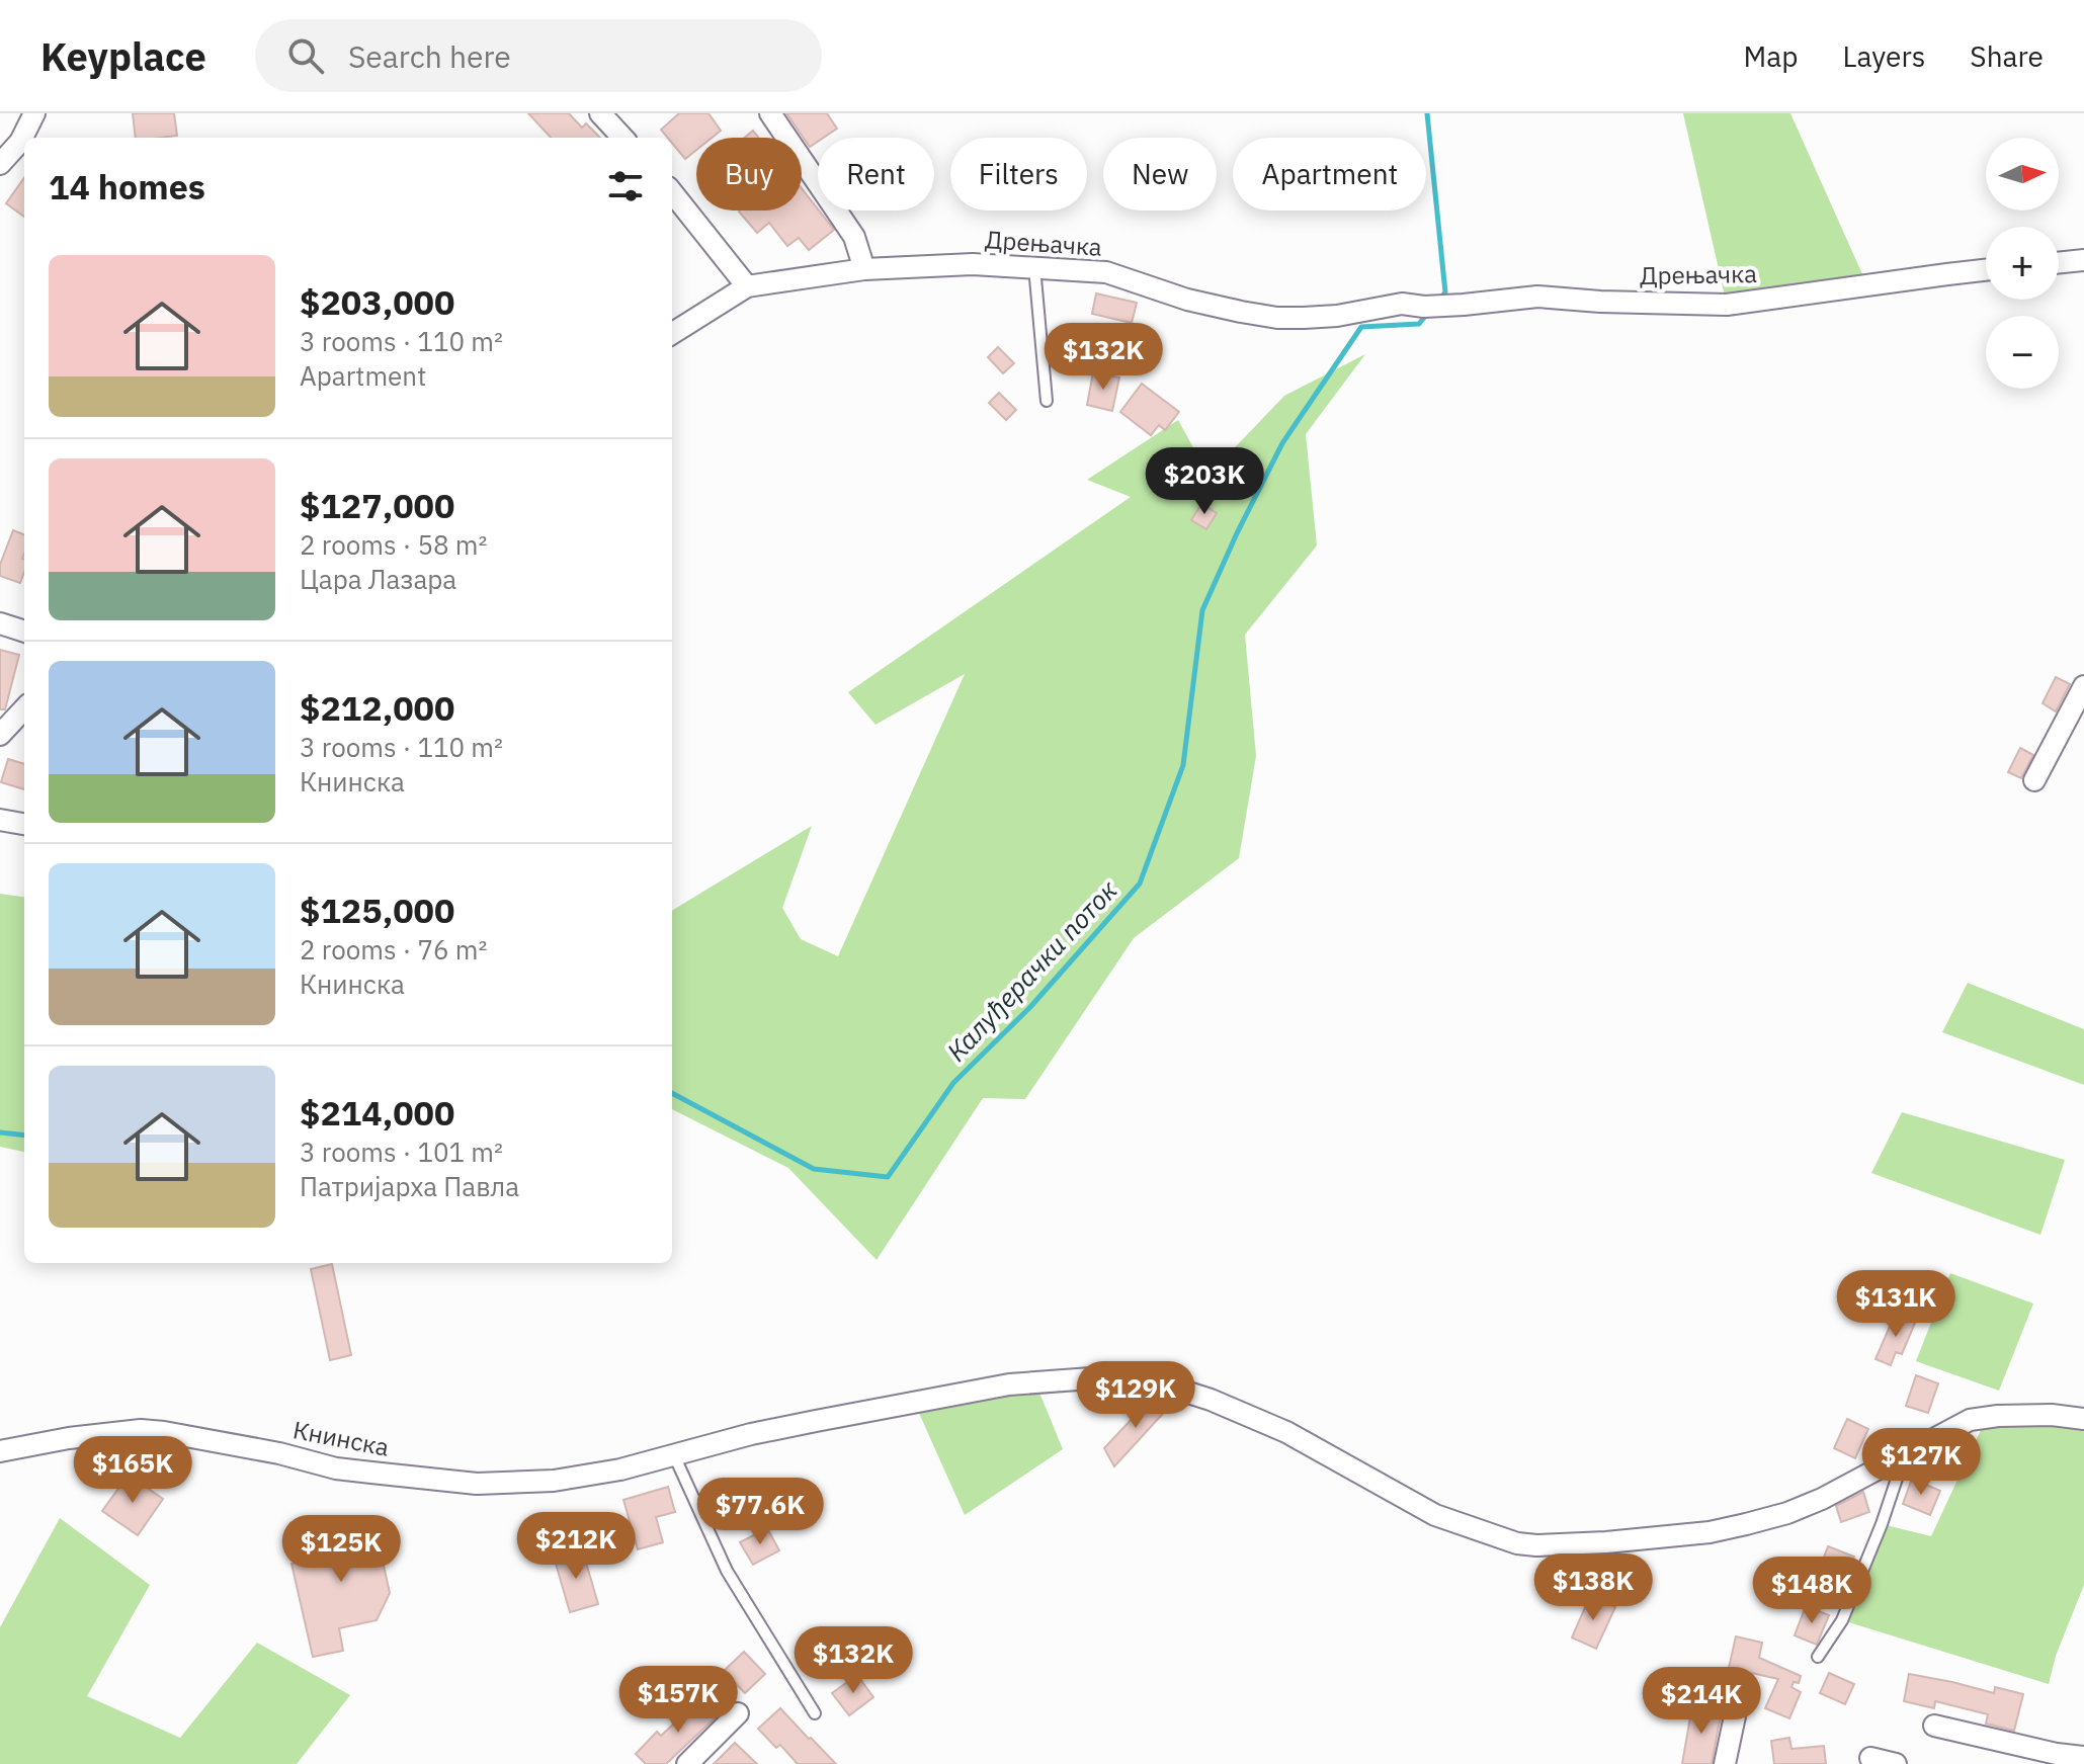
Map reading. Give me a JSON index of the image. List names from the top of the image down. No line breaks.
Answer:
{"streets":{"street":["Дрењачка","Книнска"]},"water":["Калуђерачки поток"],"north":"right","page":{"header":"Keyplace","search":"Search here","nav":["Map","Layers","Share"],"map_buttons":["+","−"],"chip":["Buy","Rent","Filters","New","Apartment"],"heading":"14 homes","list":[{"name":"$203,000","note":"3 rooms · 110 m² · Apartment"},{"name":"$127,000","note":"2 rooms · 58 m² · Цара Лазара"},{"name":"$212,000","note":"3 rooms · 110 m² · Книнска"},{"name":"$125,000","note":"2 rooms · 76 m² · Книнска"},{"name":"$214,000","note":"3 rooms · 101 m² · Патријарха Павла"}],"price":["$132K","$203K","$131K","$129K","$127K","$165K","$77.6K","$212K","$125K","$138K","$148K","$132K","$157K","$214K"]}}
